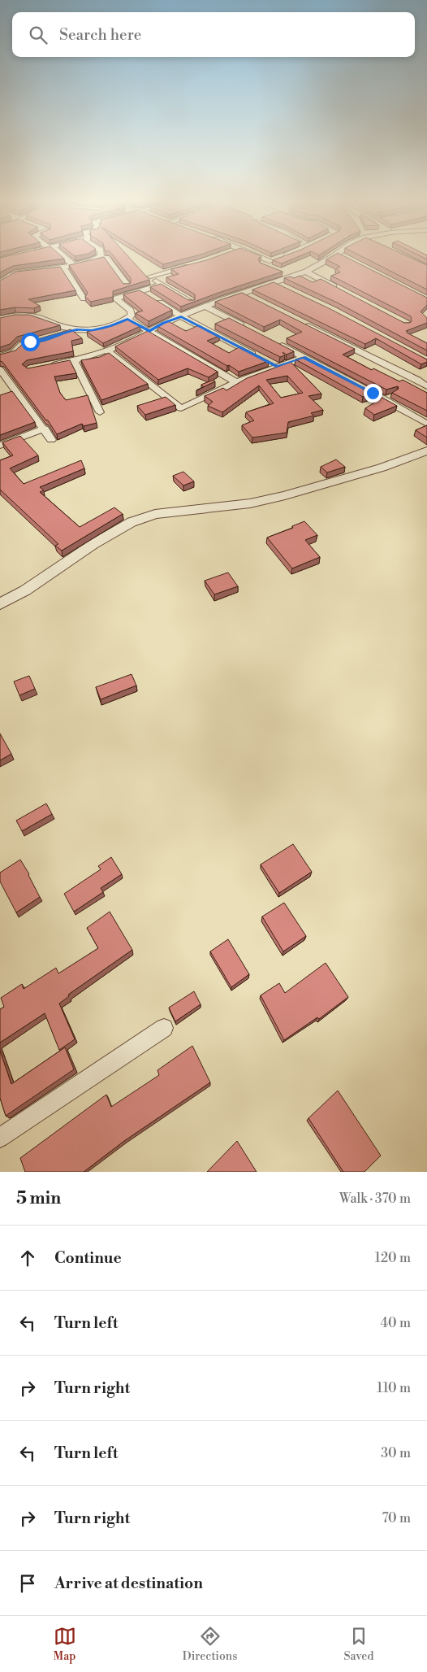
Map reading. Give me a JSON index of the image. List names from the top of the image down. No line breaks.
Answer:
{"page":{"search":"Search here","heading":["5 min","Walk · 370 m"],"list":[["Continue","120 m"],["Turn left","40 m"],["Turn right","110 m"],["Turn left","30 m"],["Turn right","70 m"],"Arrive at destination"],"nav":["Map","Directions","Saved"]}}
